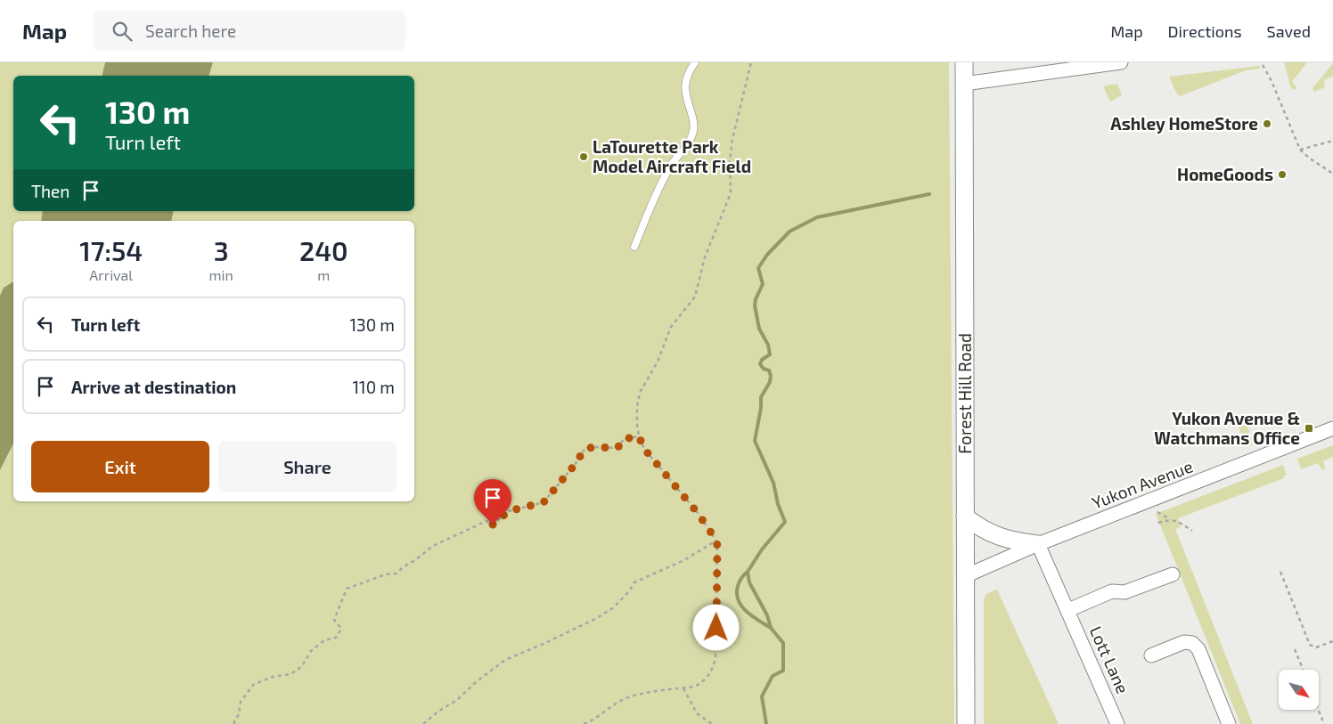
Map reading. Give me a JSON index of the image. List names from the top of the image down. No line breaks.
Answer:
{"streets":{"street":["Forest Hill Road","Yukon Avenue","Lott Lane"]},"crossings":[["Forest Hill Road","Yukon Avenue"],["Yukon Avenue","Lott Lane"]],"places":{"other":["Ashley HomeStore","LaTourette Park Model Aircraft Field","HomeGoods"],"transit":["Yukon Avenue & Watchmans Office"]},"north":"bottom right","page":{"header":"Map","search":"Search here","nav":["Map","Directions","Saved"],"turn":["130 m","Turn left"],"then":"Then","eta":["17:54","Arrival","3","min","240","m"],"list":[{"name":"Turn left","value":"130 m"},{"name":"Arrive at destination","value":"110 m"}],"buttons":["Exit","Share"]}}
